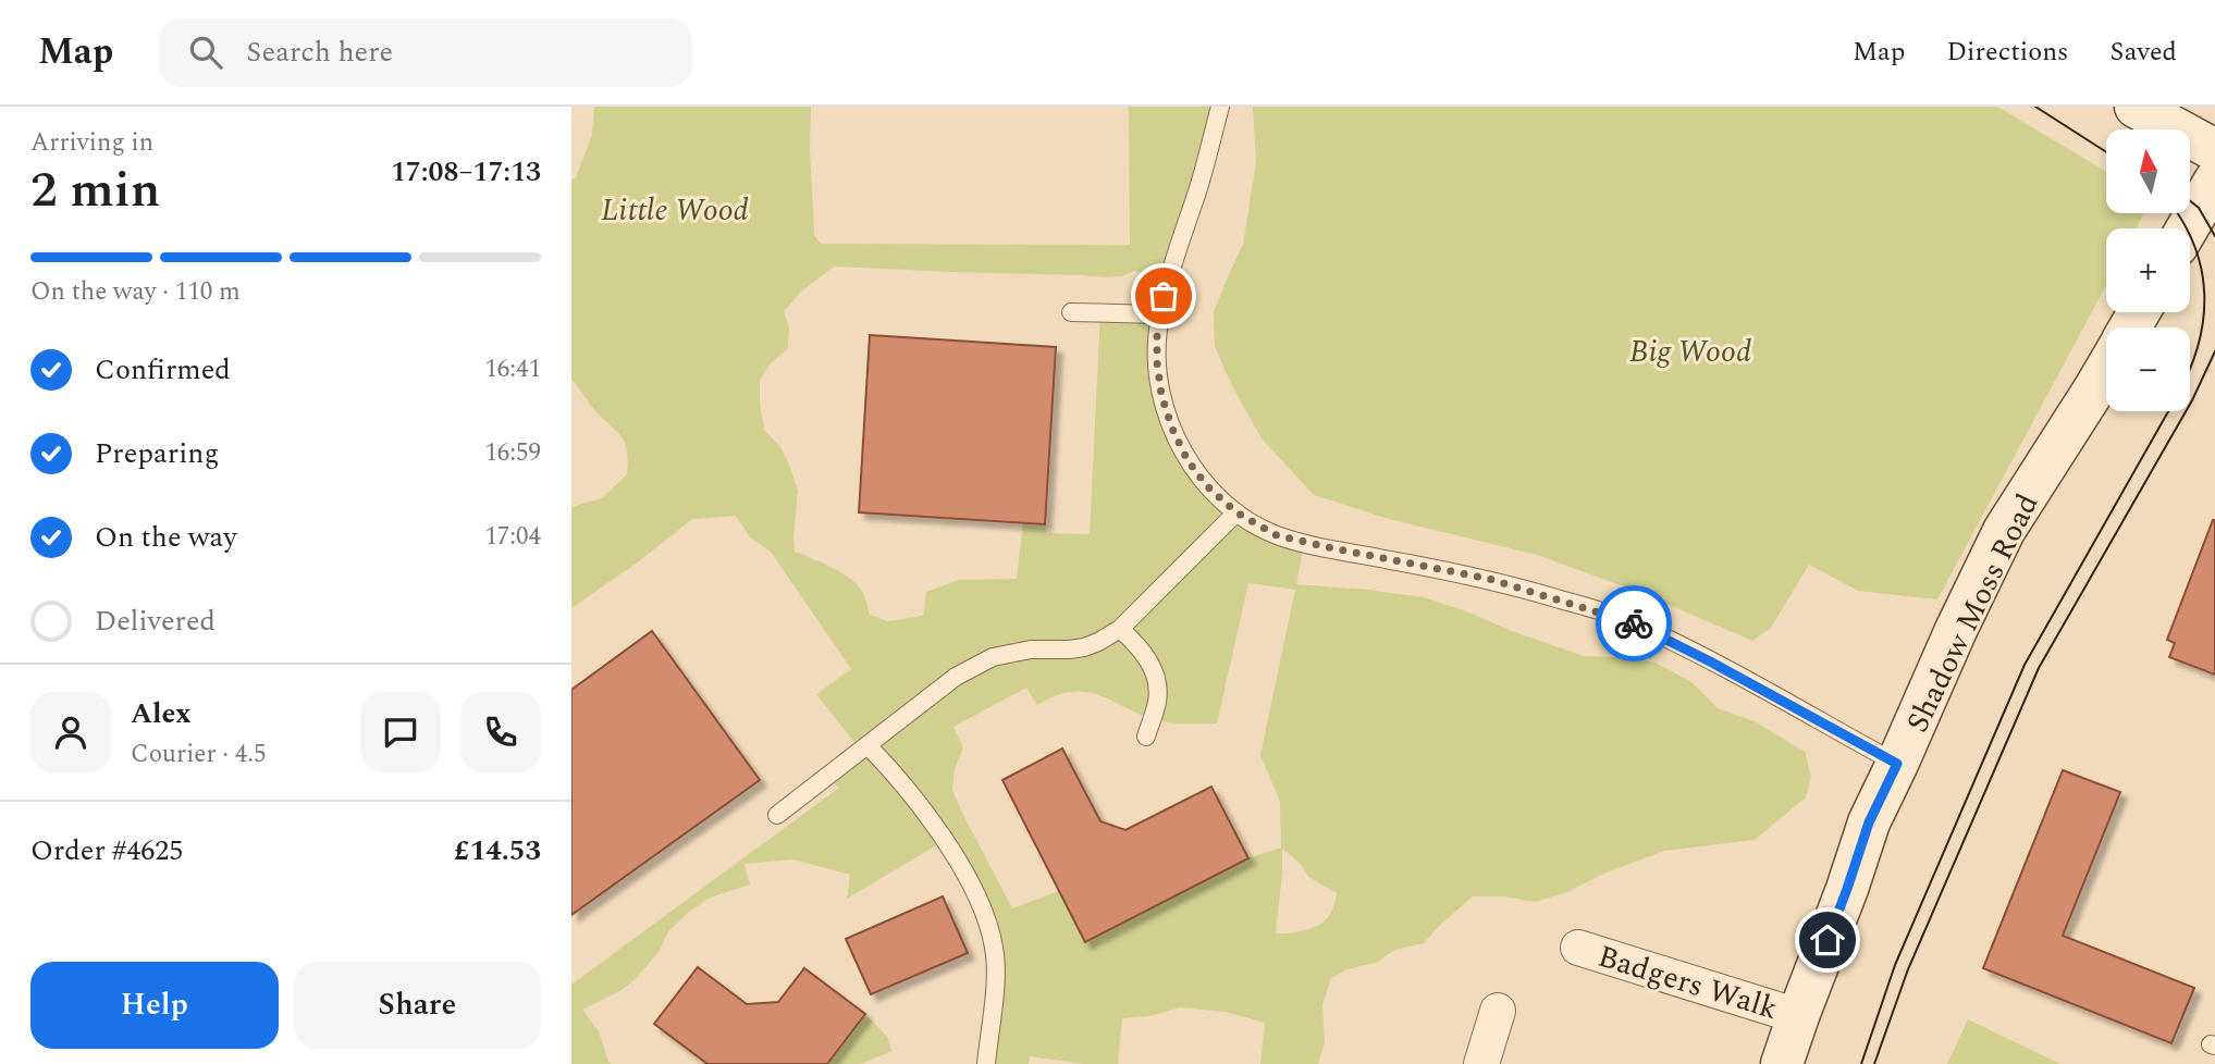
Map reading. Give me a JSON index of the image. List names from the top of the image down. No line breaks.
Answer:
{"streets":{"street":["Shadow Moss Road","Badgers Walk"]},"crossings":[["Shadow Moss Road","Badgers Walk"]],"parks":["Little Wood","Big Wood"],"north":"top","page":{"header":"Map","search":"Search here","nav":["Map","Directions","Saved"],"heading":["2 min","Arriving in","17:08–17:13"],"panel":["Alex","Courier · 4.5","Order #4625","£14.53"],"map_buttons":["+","−"],"bar":"On the way · 110 m","list":[["Confirmed","16:41"],["Preparing","16:59"],["On the way","17:04"],"Delivered"],"buttons":["Help","Share"]}}
